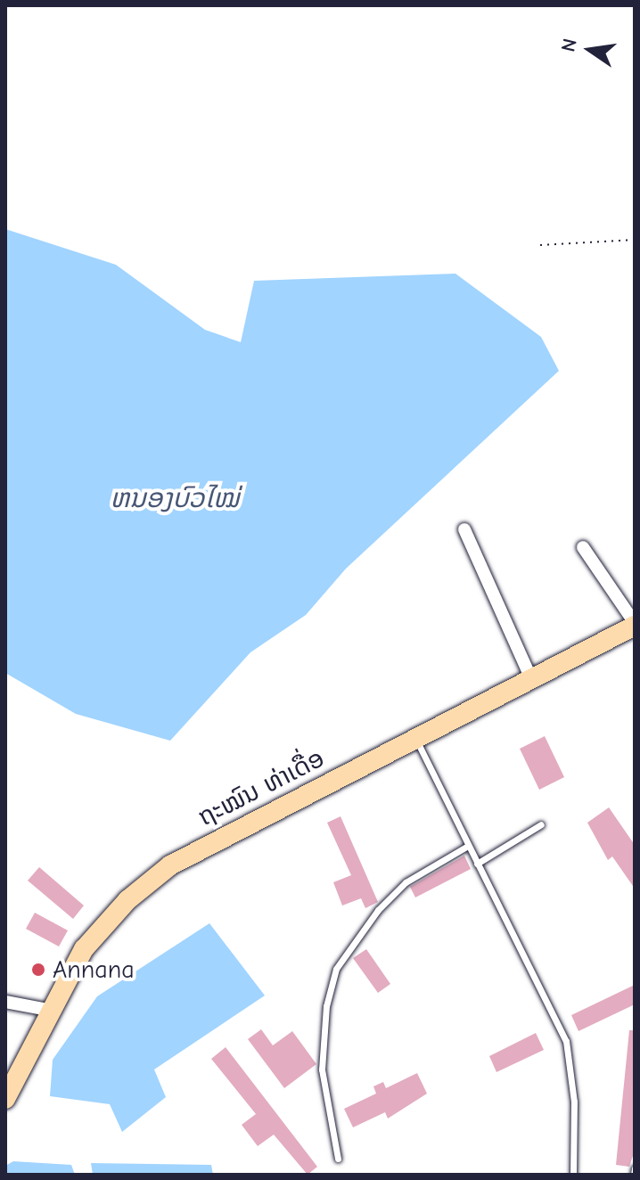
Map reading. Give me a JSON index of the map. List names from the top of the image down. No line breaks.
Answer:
{"streets":{"main road":["ຖະໝົນ ທ່າເດື່ອ"]},"water":["ຫນອງບົວໄໝ່"],"places":["Annana"],"north":"left"}
